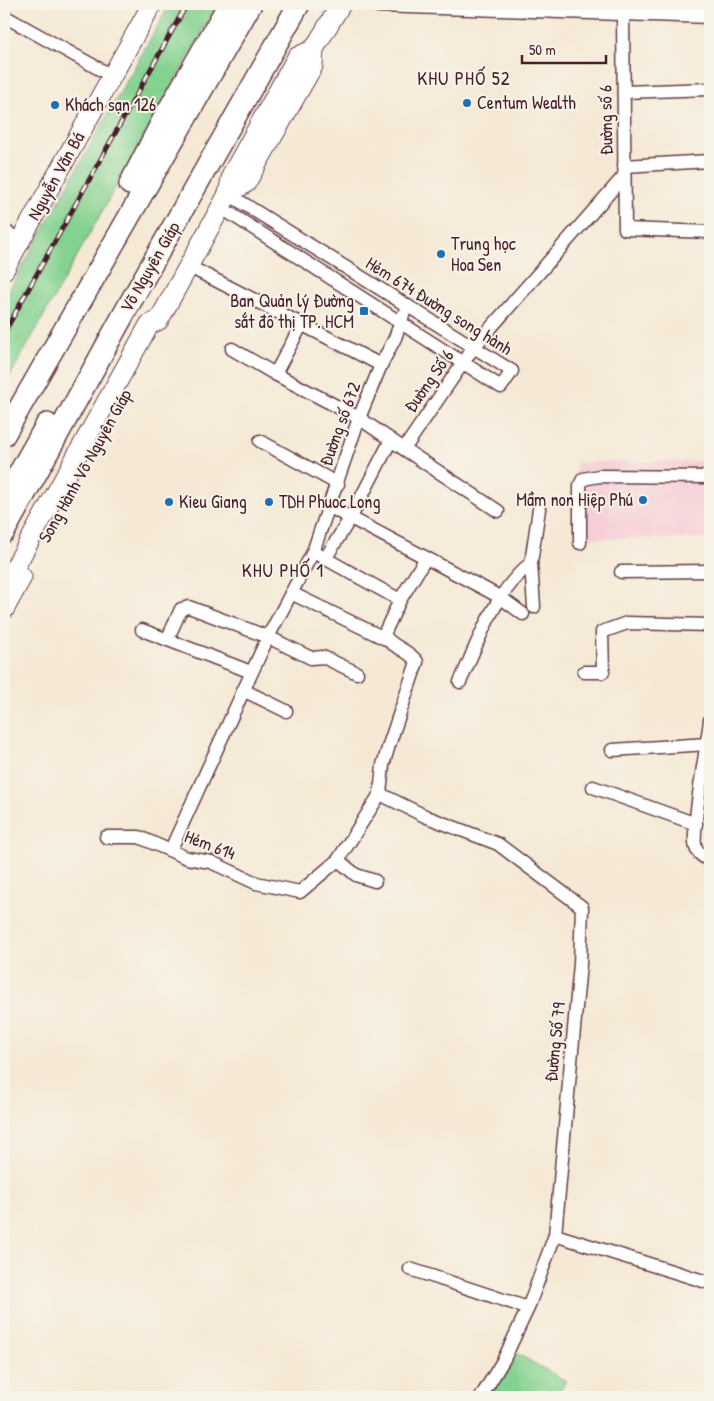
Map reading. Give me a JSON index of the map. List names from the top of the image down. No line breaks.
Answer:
{"streets":{"highway":["Võ Nguyên Giáp"],"main road":["Nguyễn Văn Bá","Song Hành Võ Nguyên Giáp"],"street":["Đường số 6","Hẻm 674 Đường song hành","Đường Số 6","Đường số 672","Hẻm 614","Đường Số 79"]},"crossings":[["Đường số 6","Đường Số 6"],["Hẻm 674 Đường song hành","Đường Số 6"],["Hẻm 674 Đường song hành","Đường số 672"],["Hẻm 674 Đường song hành","Song Hành Võ Nguyên Giáp"],["Đường số 672","Hẻm 614"]],"districts":["KHU PHỐ 52","KHU PHỐ 1"],"places":{"other":["Centum Wealth","Khách sạn 126","Trung học Hoa Sen","Mầm non Hiệp Phú","Kieu Giang","TDH Phuoc Long"],"transit":["Ban Quản lý Đường sắt đô thị TP. HCM"]},"scale_bar":"50 m"}
